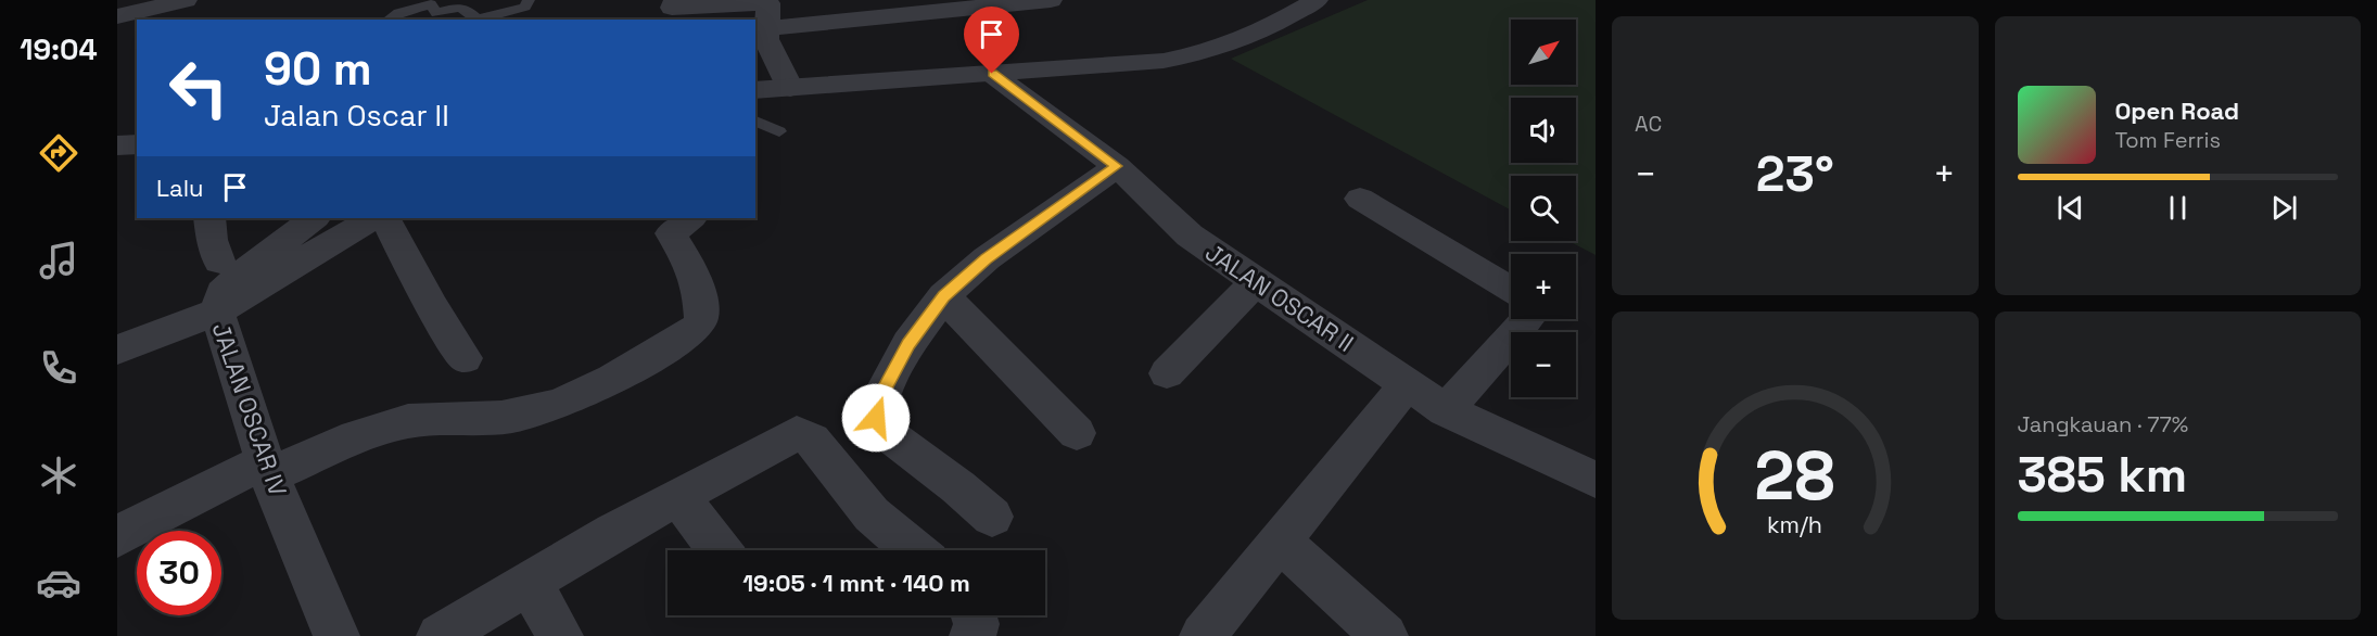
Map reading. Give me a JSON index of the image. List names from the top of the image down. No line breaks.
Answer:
{"streets":{"street":["JALAN OSCAR II","JALAN OSCAR IV"]},"north":"top right","page":{"tabs":"19:04","tile":["AC",["Jangkauan · 77%","385 km"]],"map_buttons":["+","−"],"turn":["90 m","Jalan Oscar II"],"song":["Open Road","Tom Ferris"],"heat":["−","23°","+"],"then":"Lalu","limit":"30","trip":"19:05 · 1 mnt · 140 m","gauge":["28","km/h"]}}
